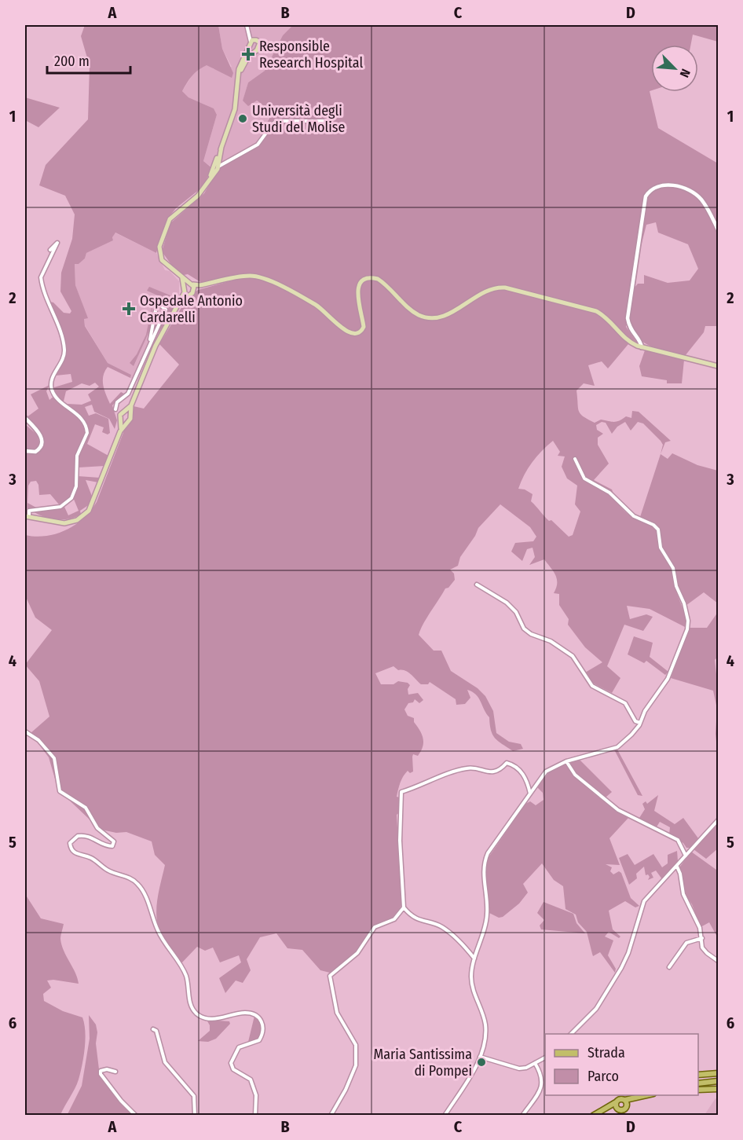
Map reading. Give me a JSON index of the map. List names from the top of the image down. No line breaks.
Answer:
{"places":{"health":["Responsible Research Hospital","Ospedale Antonio Cardarelli"],"other":["Università degli Studi del Molise","Maria Santissima di Pompei"]},"legend":["Strada","Parco"],"scale_bar":"200 m","north":"bottom right","grid":{"columns":["A","B","C","D"],"rows":["1","2","3","4","5","6"]}}
